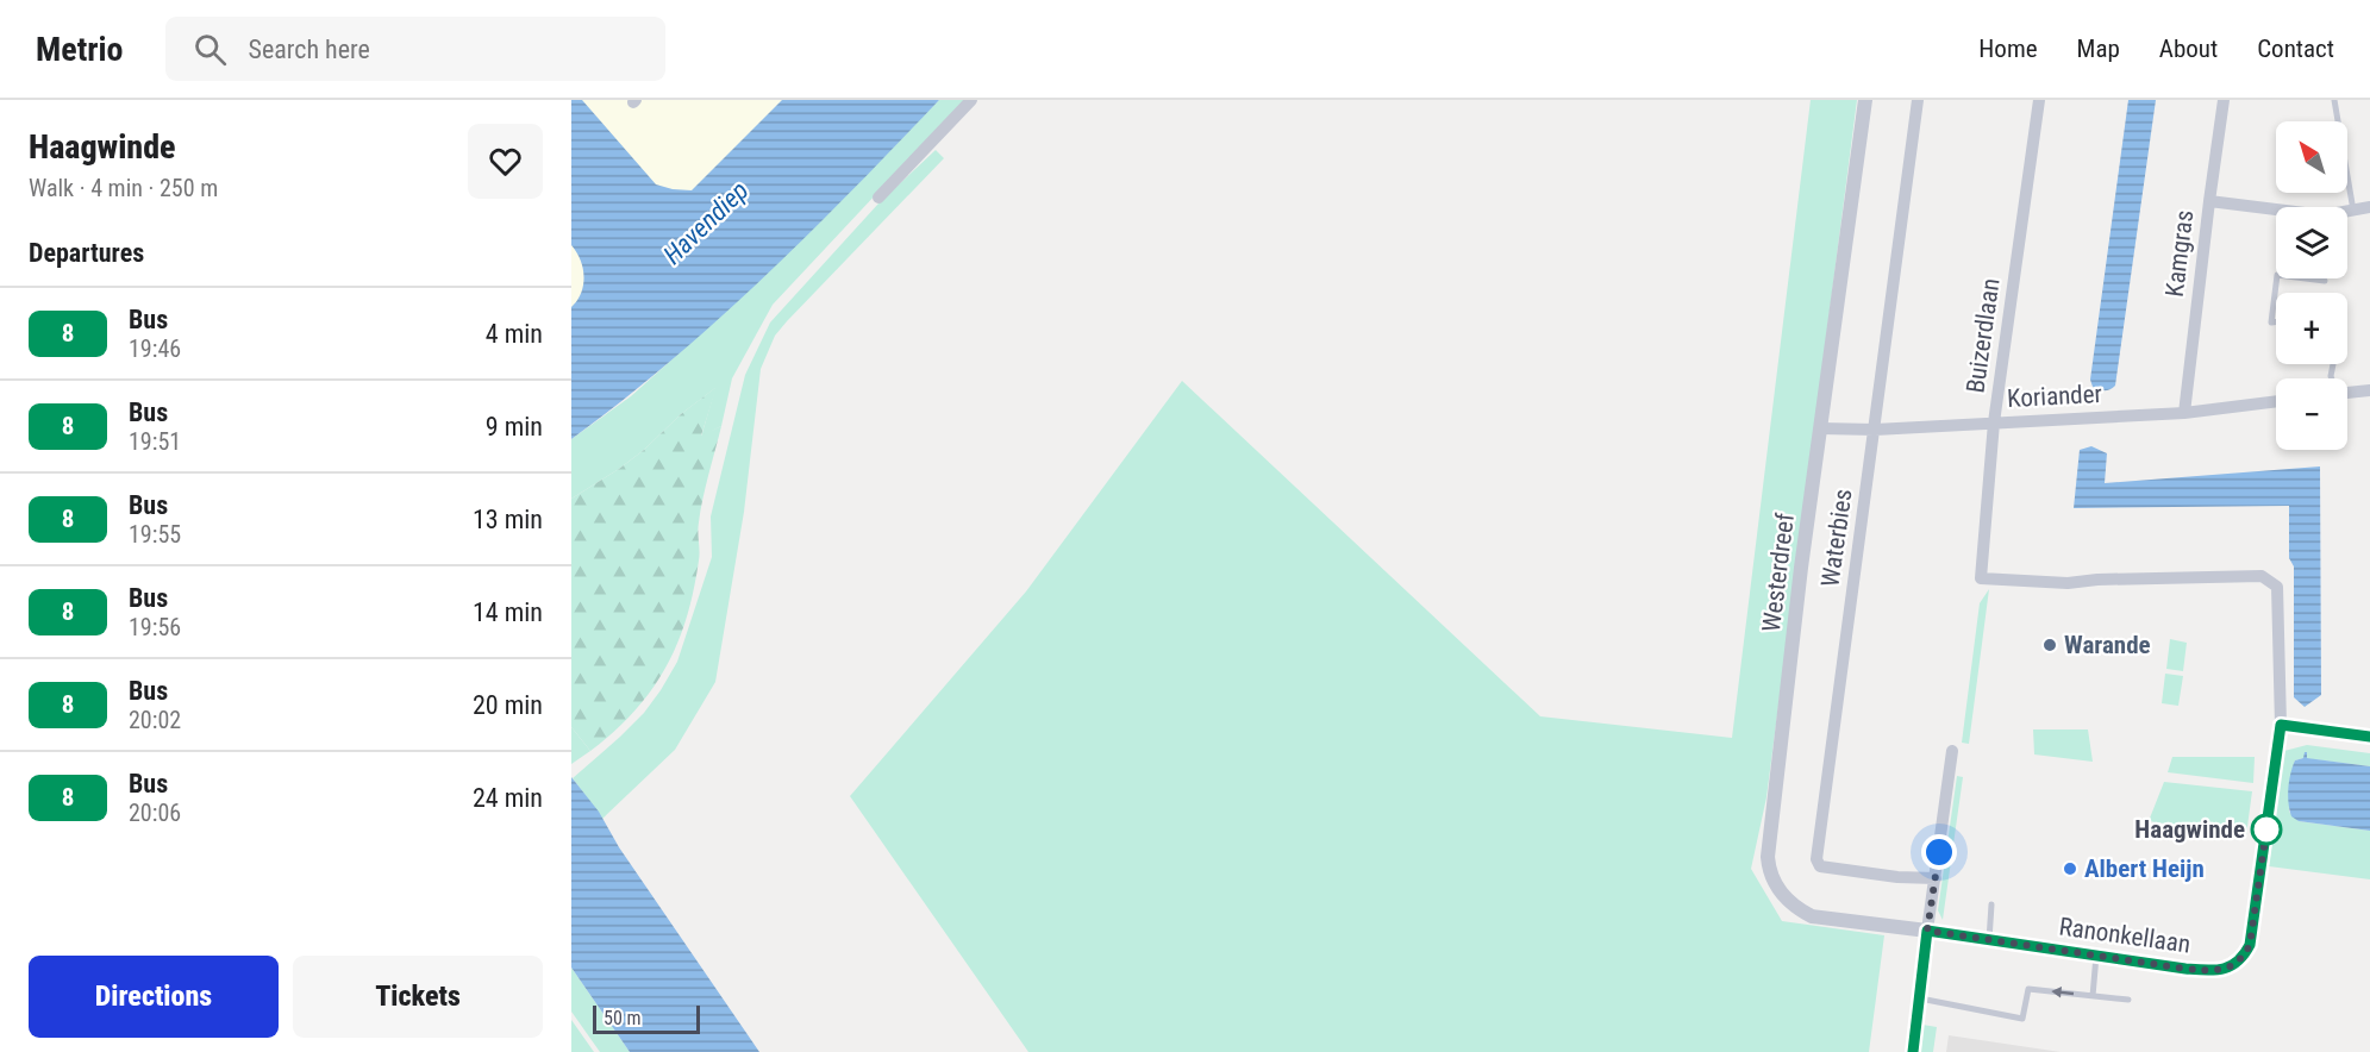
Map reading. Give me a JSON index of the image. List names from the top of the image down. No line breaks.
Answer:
{"streets":{"street":["Kamgras","Buizerdlaan","Koriander","Waterbies","Westerdreef","Ranonkellaan"]},"crossings":[["Kamgras","Koriander"],["Buizerdlaan","Koriander"],["Buizerdlaan","Ranonkellaan"],["Koriander","Waterbies"],["Koriander","Westerdreef"],["Westerdreef","Ranonkellaan"]],"water":["Havendiep"],"places":["Warande","Haagwinde","Albert Heijn"],"lines":["bus line 8"],"scale_bar":"50 m","north":"top left","page":{"header":"Metrio","search":"Search here","nav":["Home","Map","About","Contact"],"heading":[["Haagwinde","Walk · 4 min · 250 m"],"Departures"],"map_buttons":["+","−"],"list":[{"mark":"8","name":"Bus","note":"19:46","value":"4 min"},{"mark":"8","name":"Bus","note":"19:51","value":"9 min"},{"mark":"8","name":"Bus","note":"19:55","value":"13 min"},{"mark":"8","name":"Bus","note":"19:56","value":"14 min"},{"mark":"8","name":"Bus","note":"20:02","value":"20 min"},{"mark":"8","name":"Bus","note":"20:06","value":"24 min"}],"buttons":["Directions","Tickets"],"scale":"50 m"}}
